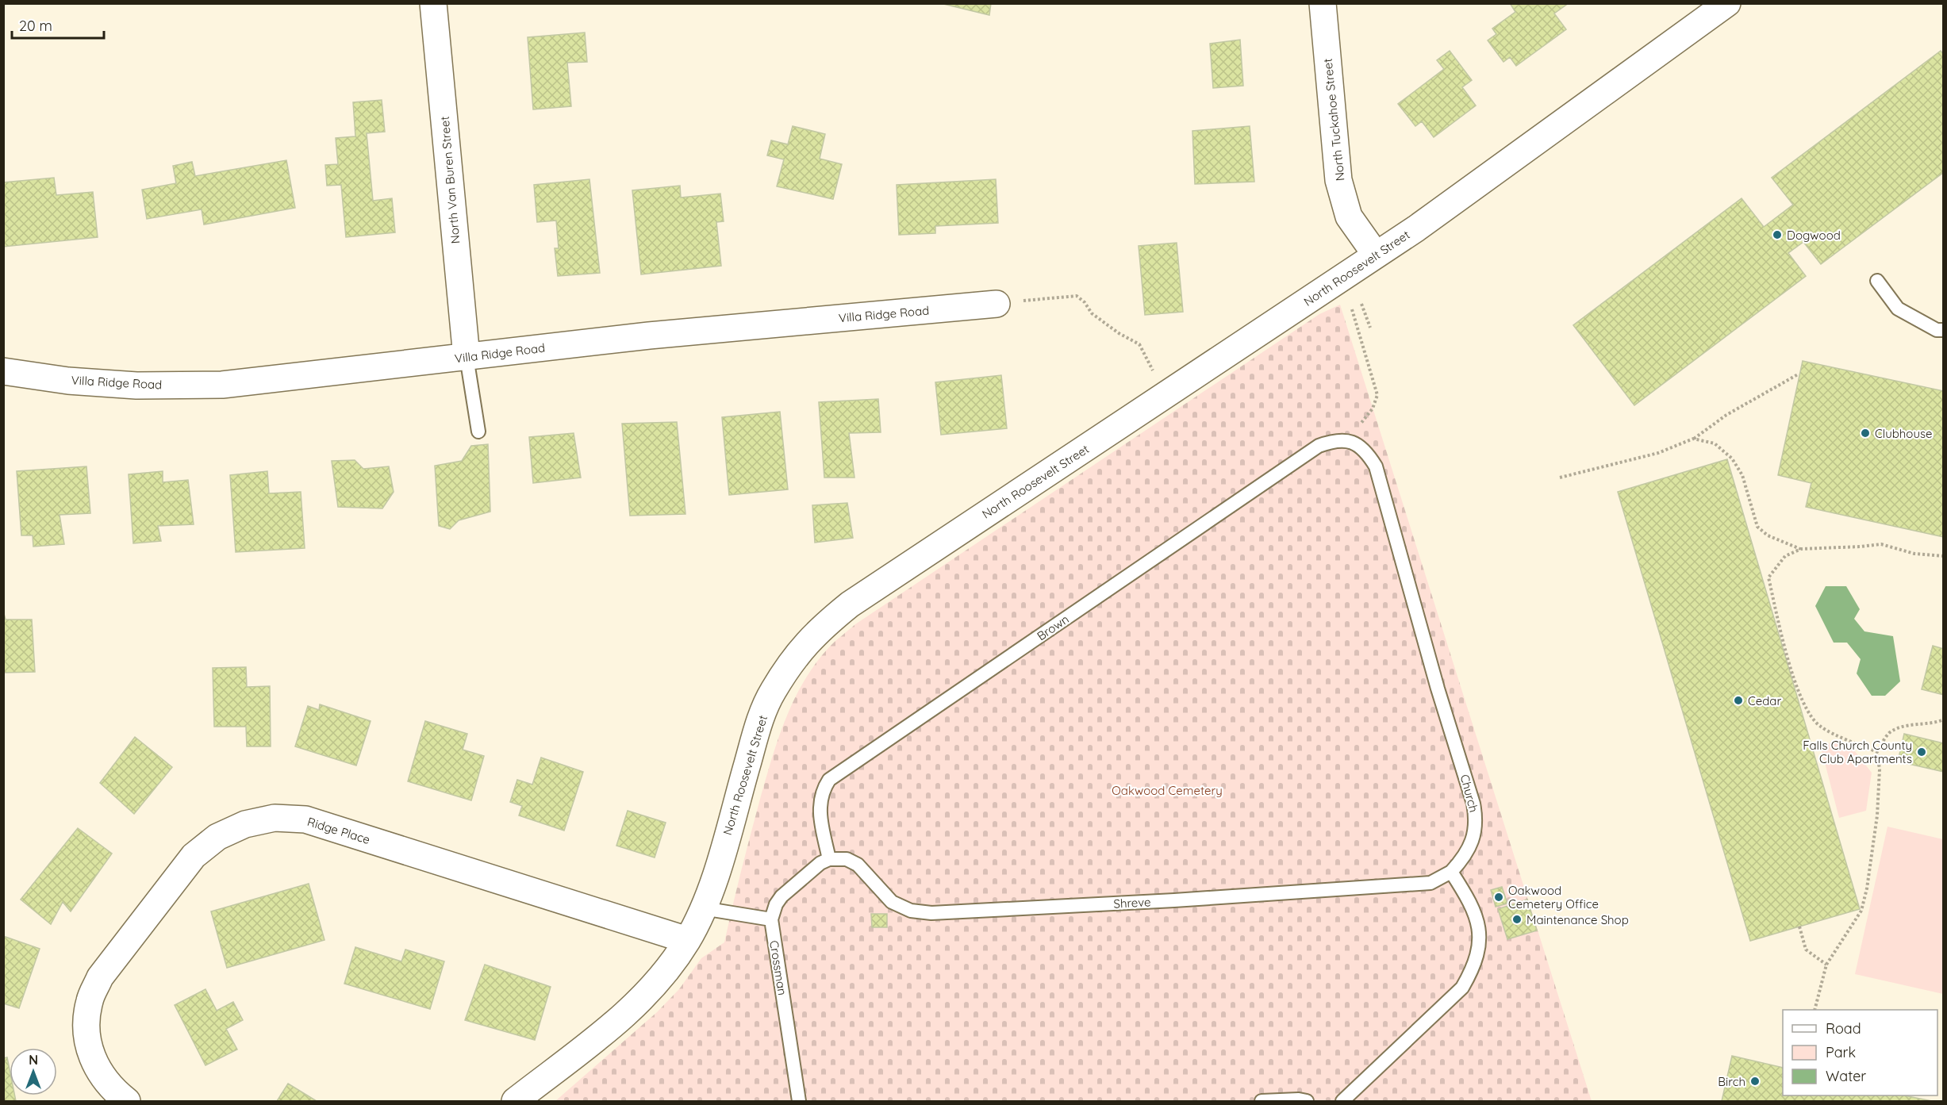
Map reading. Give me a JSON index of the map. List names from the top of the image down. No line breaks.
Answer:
{"streets":{"street":["North Tuckahoe Street","North Van Buren Street","North Roosevelt Street","Villa Ridge Road","Ridge Place"],"lane":["Brown","Church","Shreve","Crossman"]},"crossings":[["North Tuckahoe Street","North Roosevelt Street"],["North Van Buren Street","Villa Ridge Road"],["North Roosevelt Street","Ridge Place"],["Brown","Church"],["Brown","Shreve"],["Church","Shreve"]],"parks":["Oakwood Cemetery"],"places":["Dogwood","Clubhouse","Cedar","Falls Church County Club Apartments","Oakwood Cemetery Office","Maintenance Shop","Birch"],"legend":["Road","Park","Water"],"scale_bar":"20 m","north":"top"}
